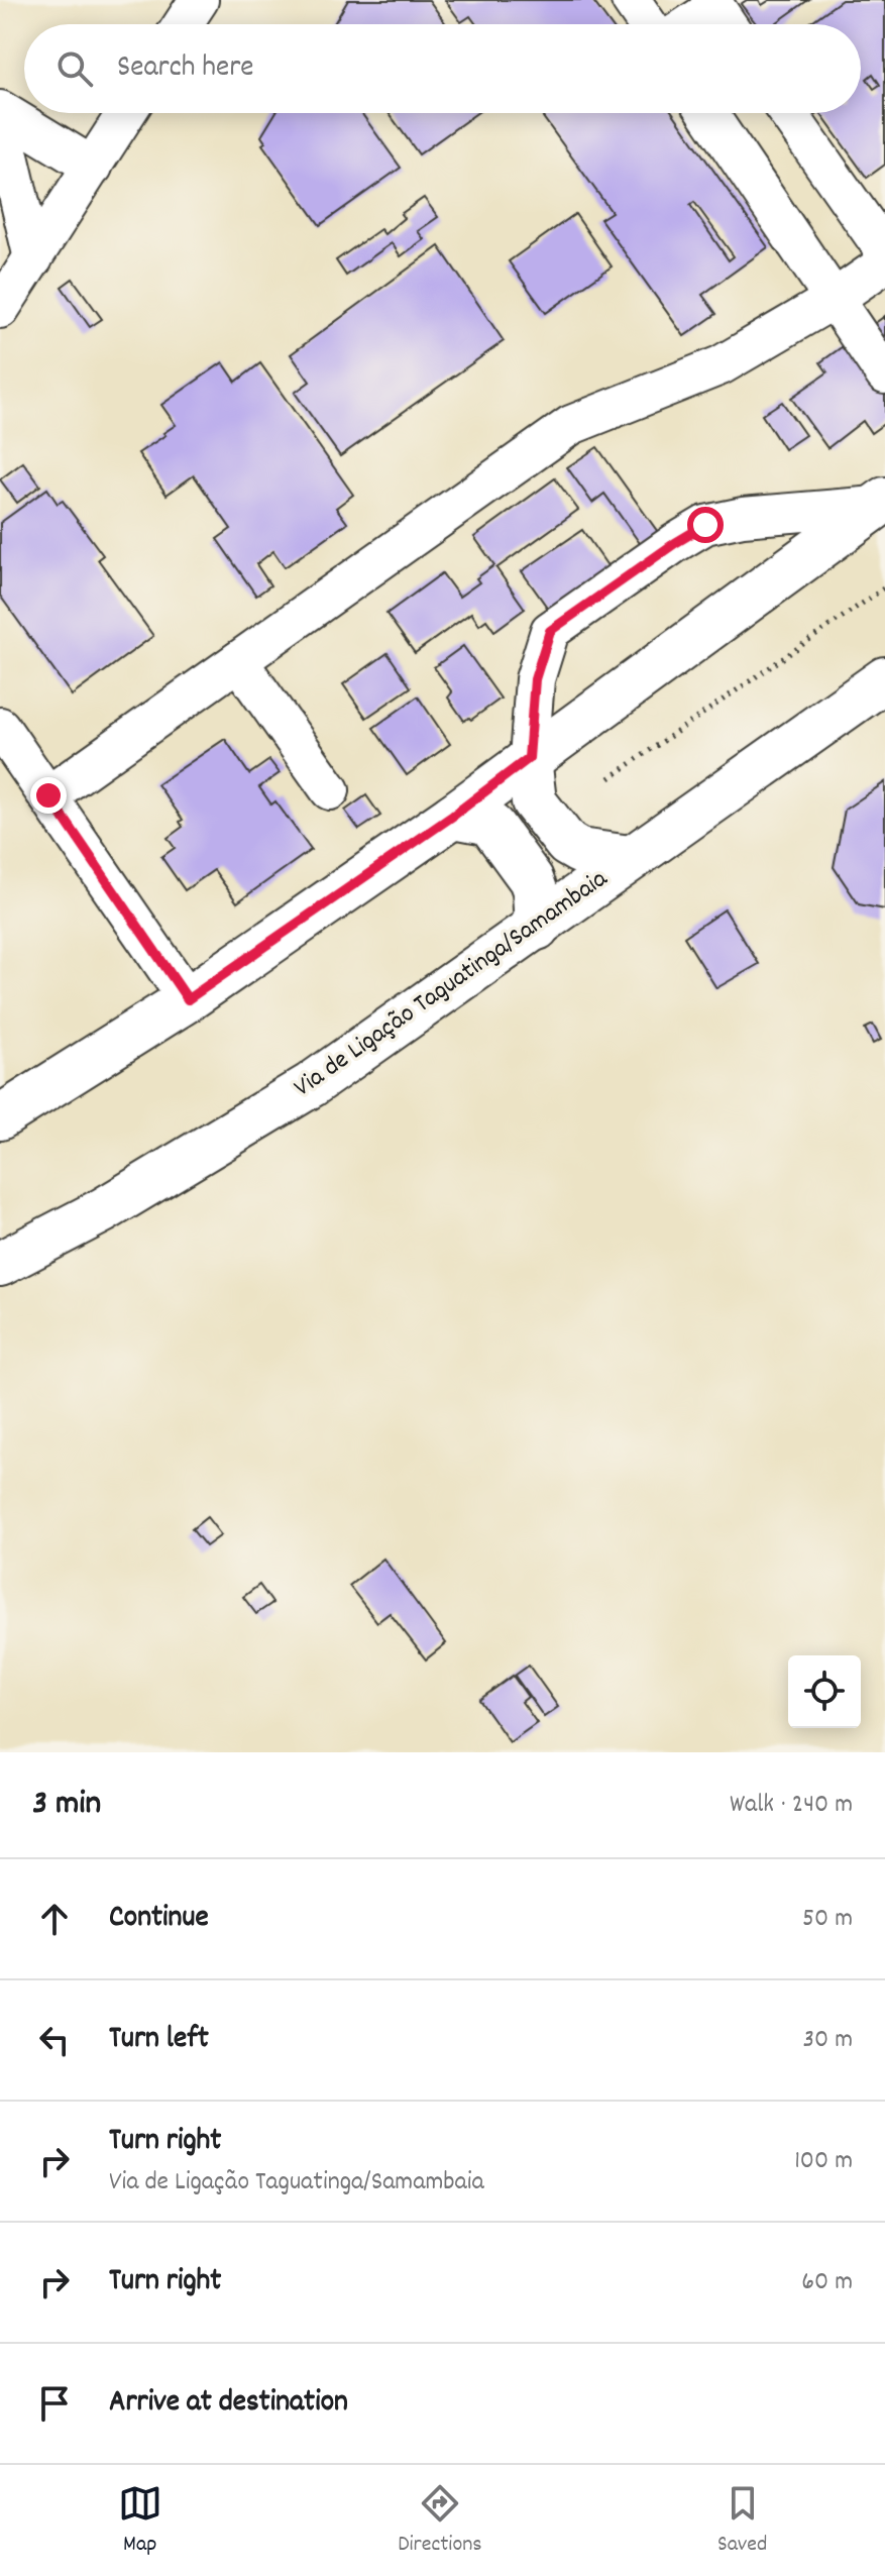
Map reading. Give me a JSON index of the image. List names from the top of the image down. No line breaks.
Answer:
{"streets":{"main road":["Via de Ligação Taguatinga/Samambaia"]},"page":{"search":"Search here","heading":["3 min","Walk · 240 m"],"list":[["Continue","50 m"],["Turn left","30 m"],["Turn right","Via de Ligação Taguatinga/Samambaia","100 m"],["Turn right","60 m"],"Arrive at destination"],"nav":["Map","Directions","Saved"]}}
